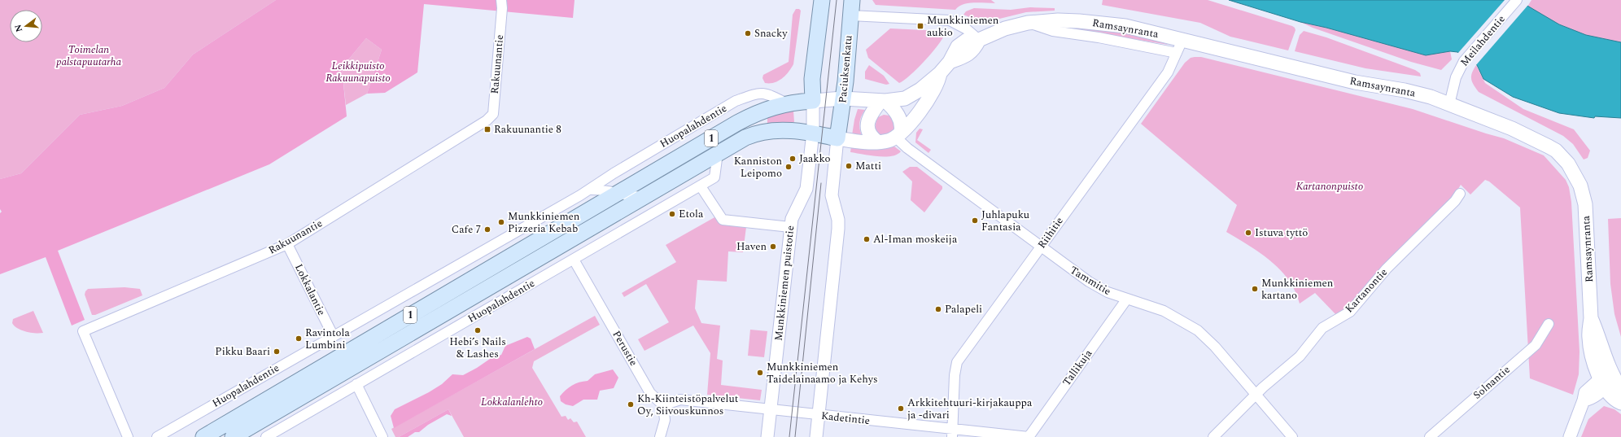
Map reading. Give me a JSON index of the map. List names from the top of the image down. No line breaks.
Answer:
{"streets":{"main road":["Ramsaynranta","Paciuksenkatu","Huopalahdentie","1"],"street":["Meilahdentie","Rakuunantie","Riihitie","Tammitie","Munkkiniemen puistotie","Lokkalantie","Kartanontie","Perustie","Tallikuja","Solnantie","Kadetintie"]},"crossings":[["Ramsaynranta","Meilahdentie"],["Ramsaynranta","Paciuksenkatu"],["Ramsaynranta","Huopalahdentie"],["Ramsaynranta","Riihitie"],["Ramsaynranta","Tammitie"],["Rakuunantie","Lokkalantie"],["Paciuksenkatu","Huopalahdentie"],["Huopalahdentie","Munkkiniemen puistotie"],["Huopalahdentie","Lokkalantie"],["Huopalahdentie","Perustie"],["Riihitie","Tammitie"],["Riihitie","Kadetintie"],["Tammitie","Kartanontie"],["Tammitie","Tallikuja"],["Munkkiniemen puistotie","Kadetintie"],["Perustie","Kadetintie"],["Tallikuja","Kadetintie"]],"parks":["Toimelan palstapuutarha","Leikkipuisto Rakuunapuisto","Kartanonpuisto","Lokkalanlehto"],"places":{"transit":["Munkkiniemen aukio","Rakuunantie 8"],"other":["Snacky","Jaakko","Matti","Kanniston Leipomo","Etola","Juhlapuku Fantasia","Munkkiniemen Pizzeria Kebab","Cafe 7","Istuva tyttö","Al-Iman moskeija","Haven","Munkkiniemen kartano","Palapeli","Hebi’s Nails & Lashes","Ravintola Lumbini","Pikku Baari","Munkkiniemen Taidelainaamo ja Kehys","Kh-Kiinteistöpalvelut Oy, Siivouskunnos","Arkkitehtuuri-kirjakauppa ja -divari"]},"north":"left"}
